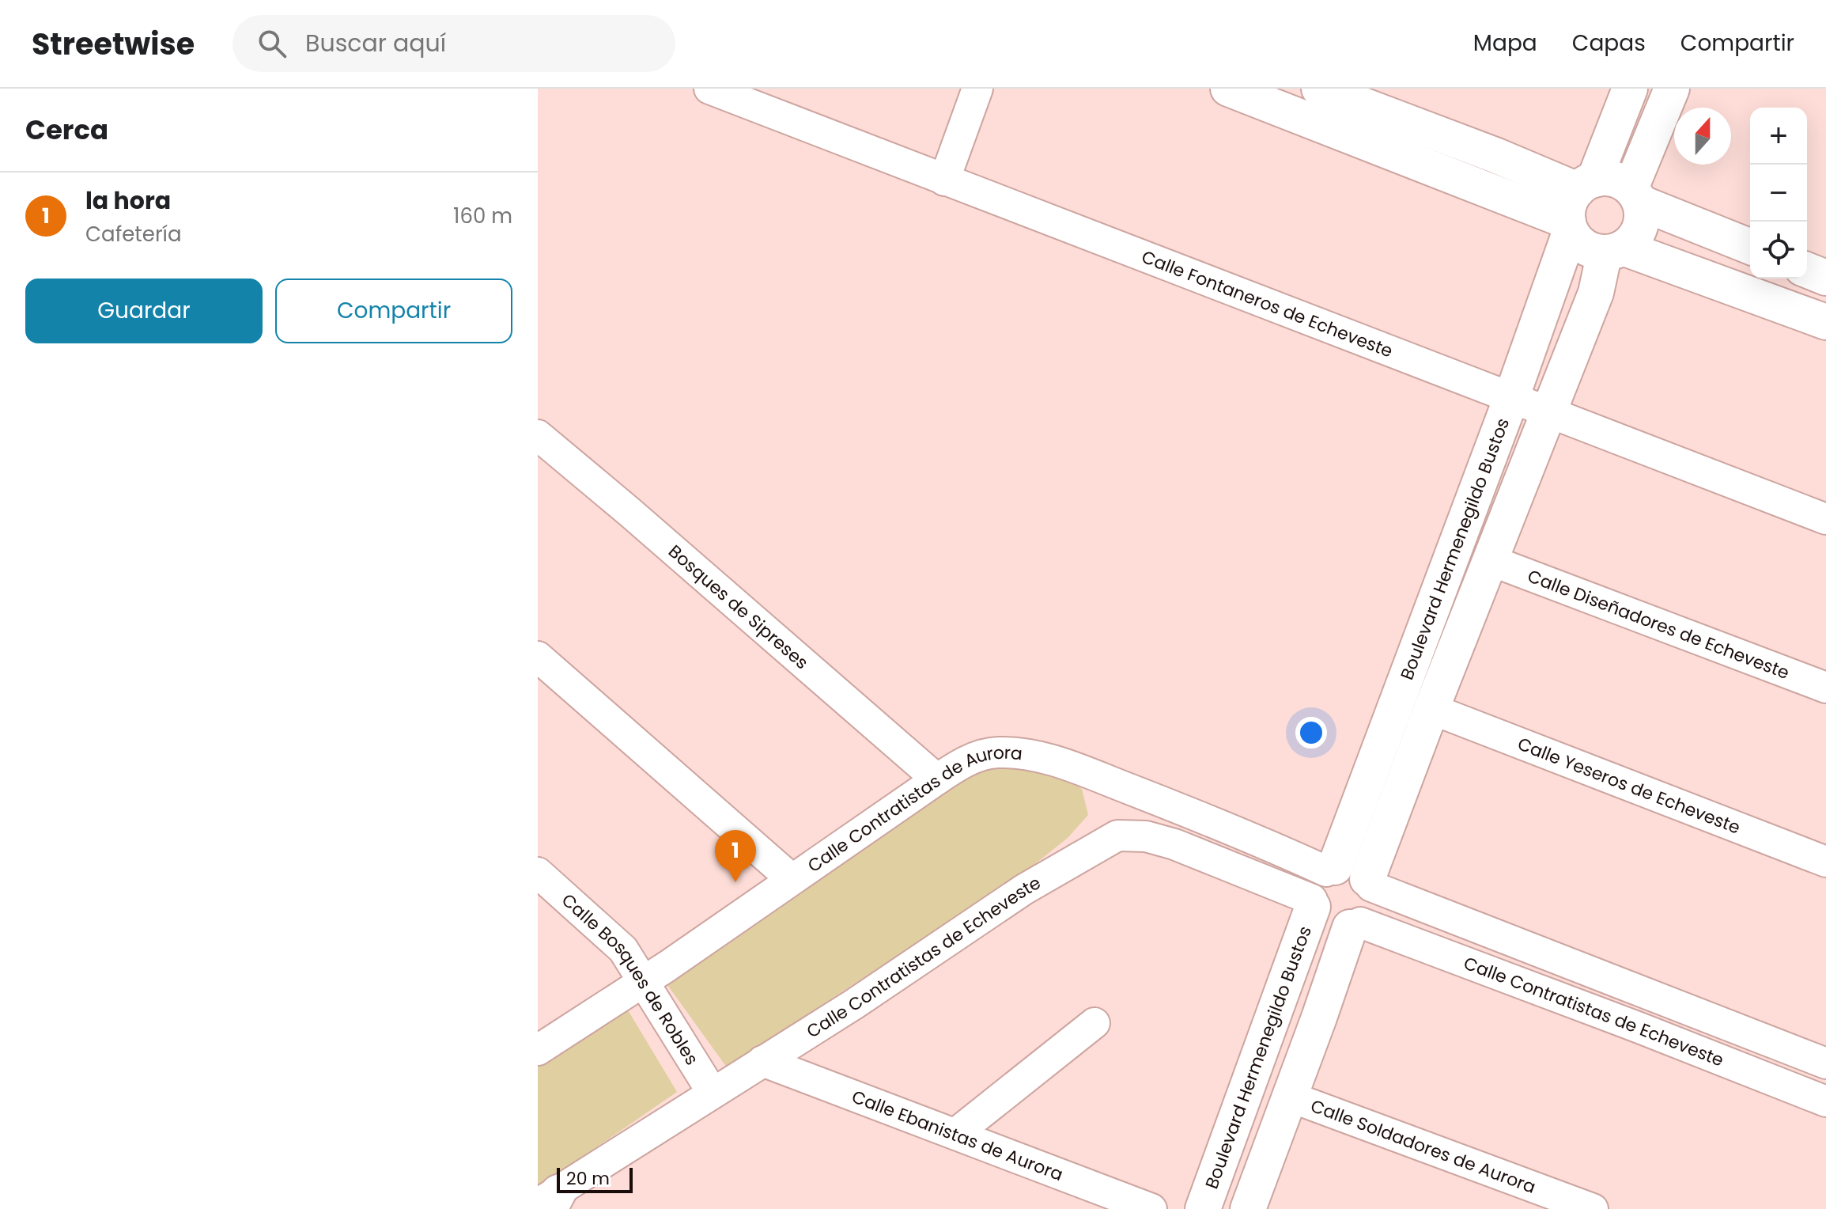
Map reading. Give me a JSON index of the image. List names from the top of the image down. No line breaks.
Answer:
{"streets":{"street":["Calle Fontaneros de Echeveste","Boulevard Hermenegildo Bustos","Bosques de Sipreses","Calle Diseñadores de Echeveste","Calle Yeseros de Echeveste","Calle Contratistas de Aurora","Calle Contratistas de Echeveste","Calle Bosques de Robles","Calle Ebanistas de Aurora","Calle Soldadores de Aurora"]},"crossings":[["Calle Fontaneros de Echeveste","Boulevard Hermenegildo Bustos"],["Boulevard Hermenegildo Bustos","Calle Diseñadores de Echeveste"],["Boulevard Hermenegildo Bustos","Calle Yeseros de Echeveste"],["Boulevard Hermenegildo Bustos","Calle Contratistas de Aurora"],["Boulevard Hermenegildo Bustos","Calle Contratistas de Echeveste"],["Bosques de Sipreses","Calle Contratistas de Aurora"],["Calle Contratistas de Aurora","Calle Contratistas de Echeveste"],["Calle Contratistas de Aurora","Calle Bosques de Robles"],["Calle Contratistas de Echeveste","Calle Bosques de Robles"],["Calle Contratistas de Echeveste","Calle Ebanistas de Aurora"]],"scale_bar":"20 m","north":"top","page":{"header":"Streetwise","search":"Buscar aquí","nav":["Mapa","Capas","Compartir"],"heading":"Cerca","map_buttons":["+","−"],"list":[{"mark":"1","name":"la hora","note":"Cafetería","value":"160 m"}],"buttons":["Guardar","Compartir"],"pins":"1","scale":"20 m"}}
